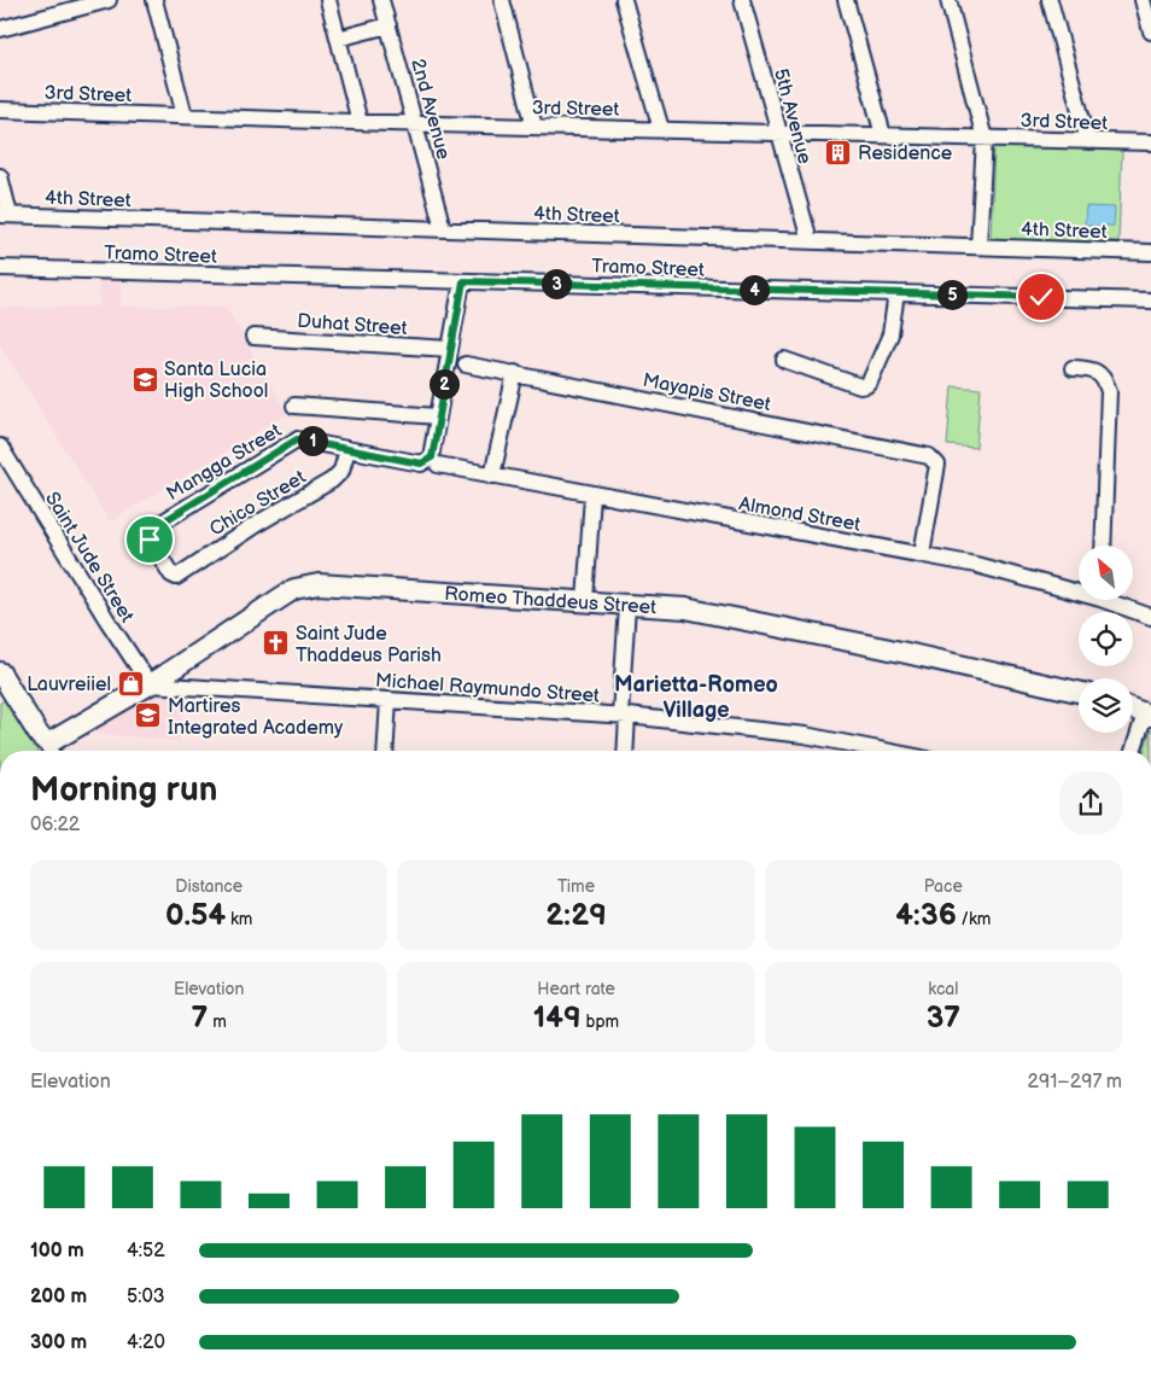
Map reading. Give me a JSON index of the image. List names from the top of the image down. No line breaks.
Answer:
{"streets":{"street":["3rd Street","2nd Avenue","5th Avenue","4th Street","Tramo Street","Duhat Street","Mayapis Street","Mangga Street","Chico Street","Almond Street","Saint Jude Street","Romeo Thaddeus Street","Michael Raymundo Street"]},"crossings":[["3rd Street","2nd Avenue"],["3rd Street","5th Avenue"],["2nd Avenue","4th Street"],["5th Avenue","4th Street"],["Mayapis Street","Almond Street"],["Mangga Street","Chico Street"],["Saint Jude Street","Romeo Thaddeus Street"],["Saint Jude Street","Michael Raymundo Street"],["Romeo Thaddeus Street","Michael Raymundo Street"]],"districts":["Marietta-Romeo Village"],"places":{"building":["Residence"],"school or university":["Santa Lucia High School","Martires Integrated Academy"],"church":["Saint Jude Thaddeus Parish"],"shop":["Lauvreiiel"]},"north":"top left","page":{"pins":["3","4","5","2","1"],"heading":["Morning run","06:22"],"stats":[["Distance","0.54 km"],["Time","2:29"],["Pace","4:36 /km"],["Elevation","7 m"],["Heart rate","149 bpm"],["kcal","37"]],"chart":["Elevation","291–297 m"],"list":[{"name":"100 m","note":"4:52"},{"name":"200 m","note":"5:03"},{"name":"300 m","note":"4:20"}]}}
